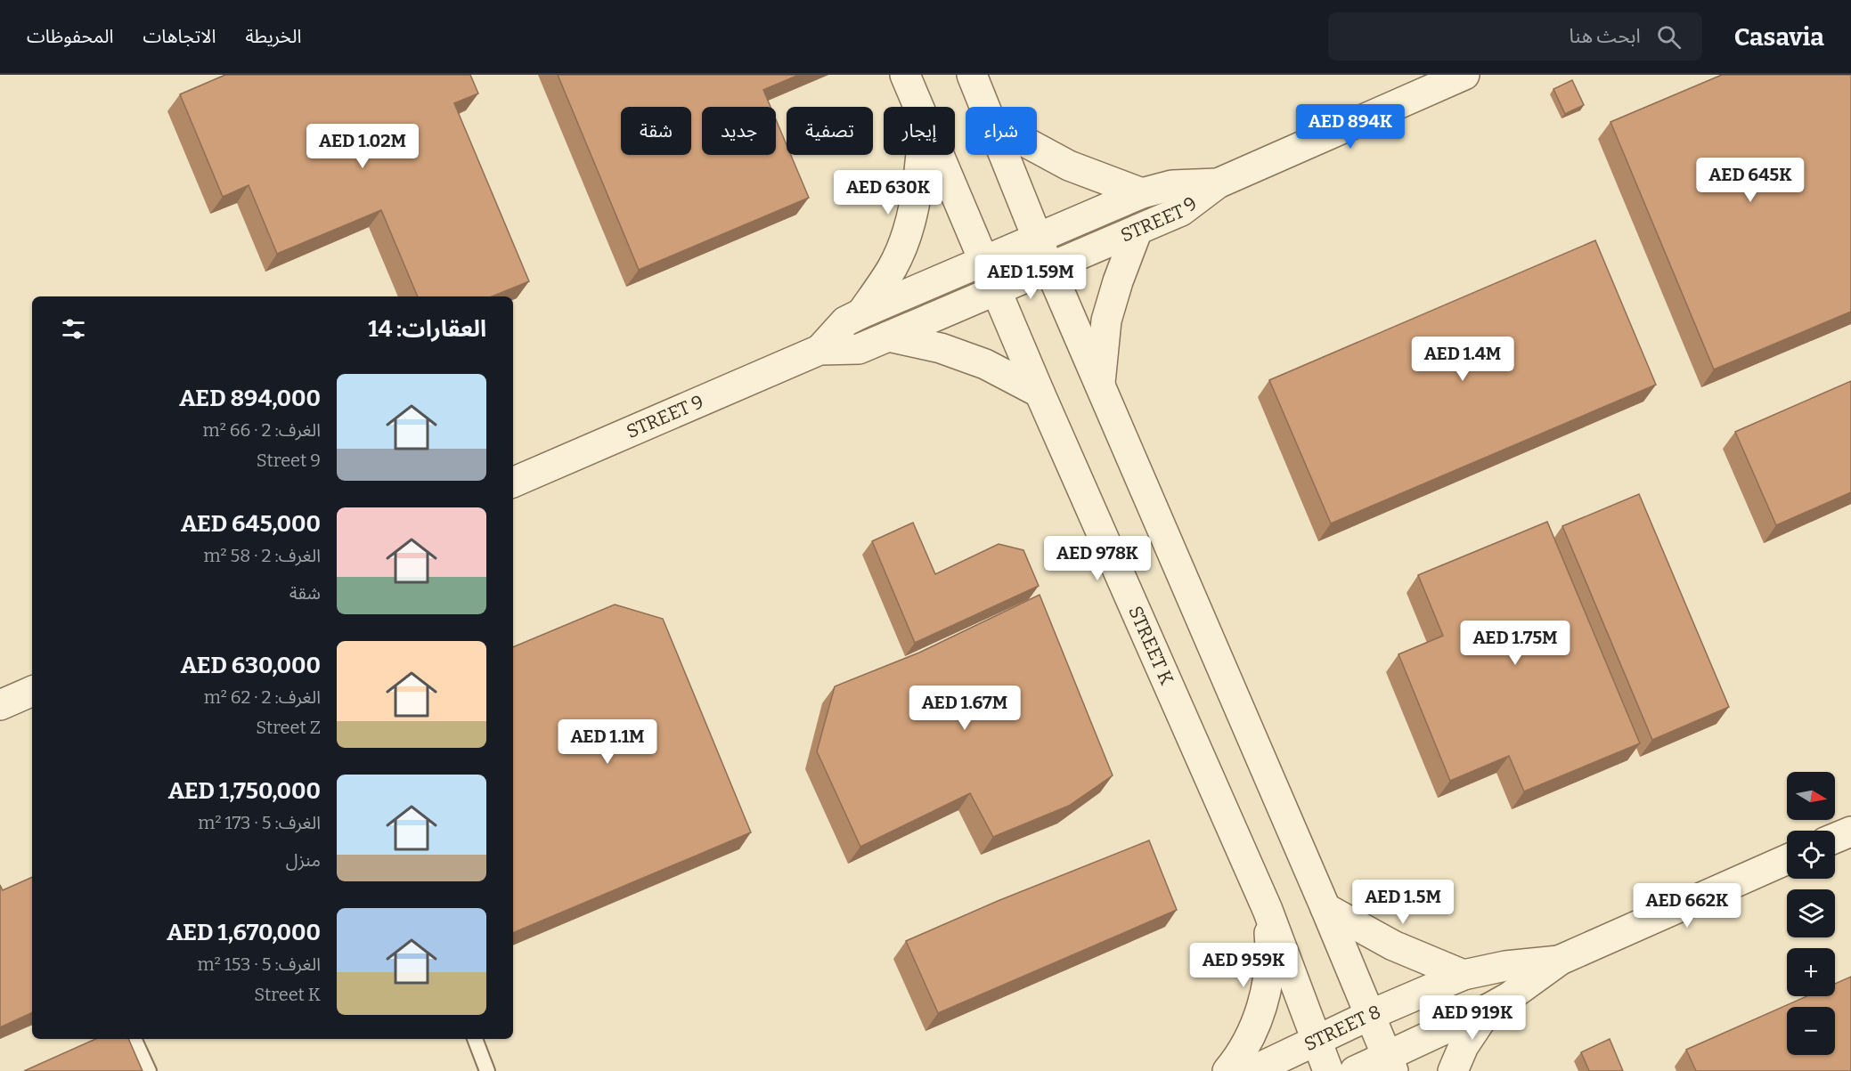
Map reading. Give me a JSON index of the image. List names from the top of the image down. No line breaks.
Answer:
{"streets":{"street":["STREET 9","STREET K","STREET 8"]},"crossings":[["STREET 9","STREET K"],["STREET K","STREET 8"]],"north":"right","page":{"header":"Casavia","search":"ابحث هنا","nav":["الخريطة","الاتجاهات","المحفوظات"],"price":["AED 894K","AED 1.02M","AED 645K","AED 630K","AED 1.59M","AED 1.4M","AED 978K","AED 1.75M","AED 1.67M","AED 1.1M","AED 1.5M","AED 662K","AED 959K","AED 919K"],"chip":["شراء","إيجار","تصفية","جديد","شقة"],"heading":"العقارات: 14","list":[{"name":"AED 894,000","note":"الغرف: 2 · 66 m² · Street 9"},{"name":"AED 645,000","note":"الغرف: 2 · 58 m² · شقة"},{"name":"AED 630,000","note":"الغرف: 2 · 62 m² · Street Z"},{"name":"AED 1,750,000","note":"الغرف: 5 · 173 m² · منزل"},{"name":"AED 1,670,000","note":"الغرف: 5 · 153 m² · Street K"}],"map_buttons":["+","−"]}}
